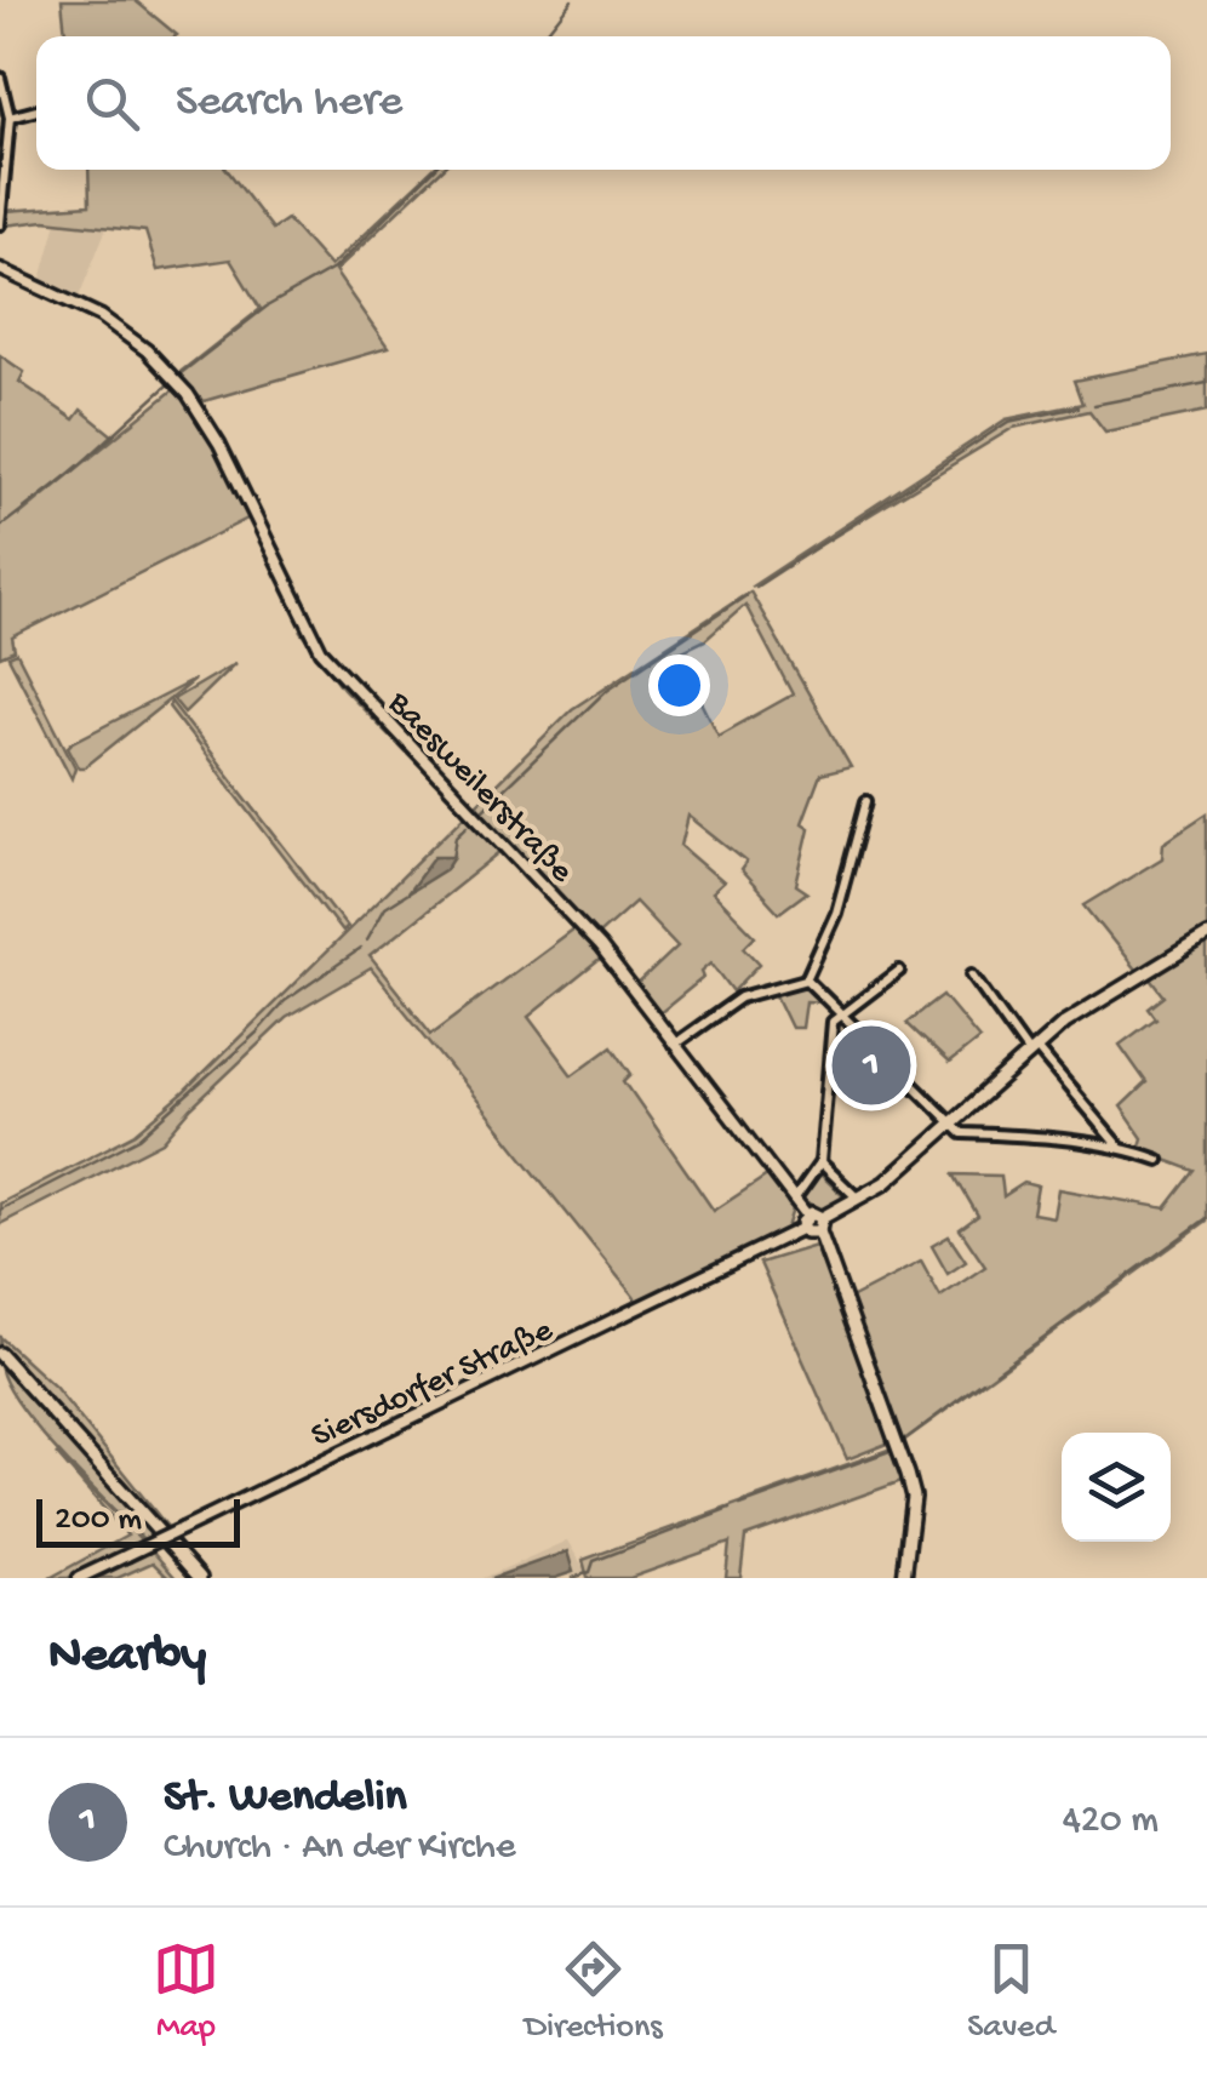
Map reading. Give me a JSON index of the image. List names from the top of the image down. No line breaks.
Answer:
{"streets":{"street":["Baesweilerstraße","Siersdorfer Straße"]},"crossings":[["Baesweilerstraße","Siersdorfer Straße"]],"scale_bar":"200 m","page":{"search":"Search here","pins":"1","scale":"200 m","heading":"Nearby","list":[{"mark":"1","name":"St. Wendelin","note":"Church · An der Kirche","value":"420 m"}],"nav":["Map","Directions","Saved"]}}
